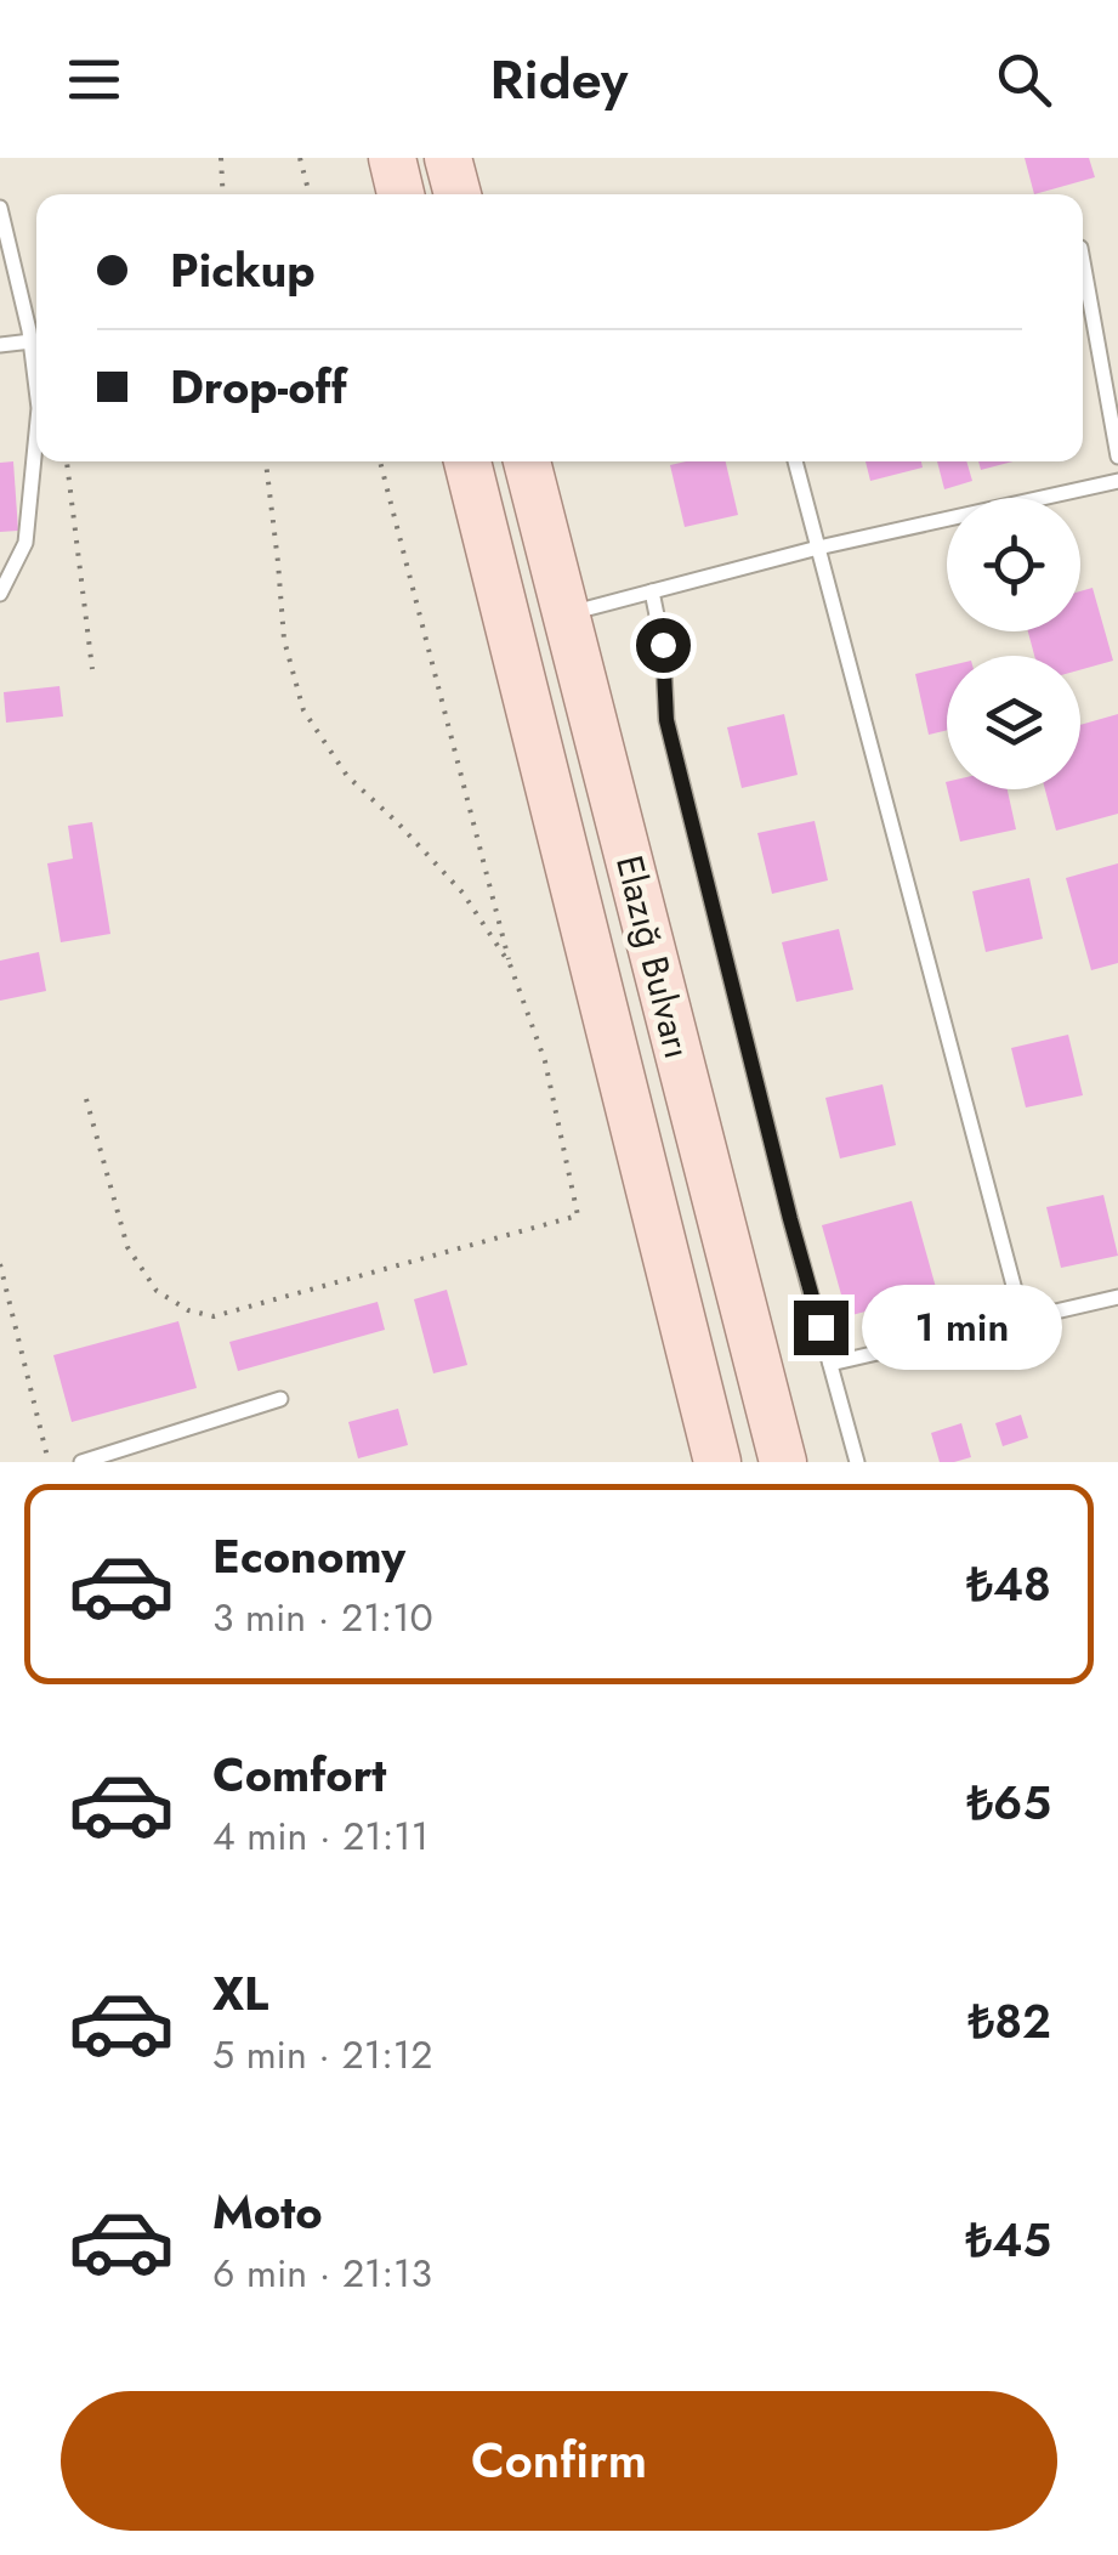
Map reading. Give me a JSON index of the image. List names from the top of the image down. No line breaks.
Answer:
{"streets":{"main road":["Elazığ Bulvarı"]},"page":{"header":"Ridey","banner":["Pickup","Drop-off"],"bubble":"1 min","list":[{"name":"Economy","note":"3 min · 21:10","value":"₺48"},{"name":"Comfort","note":"4 min · 21:11","value":"₺65"},{"name":"XL","note":"5 min · 21:12","value":"₺82"},{"name":"Moto","note":"6 min · 21:13","value":"₺45"}],"buttons":"Confirm"}}
